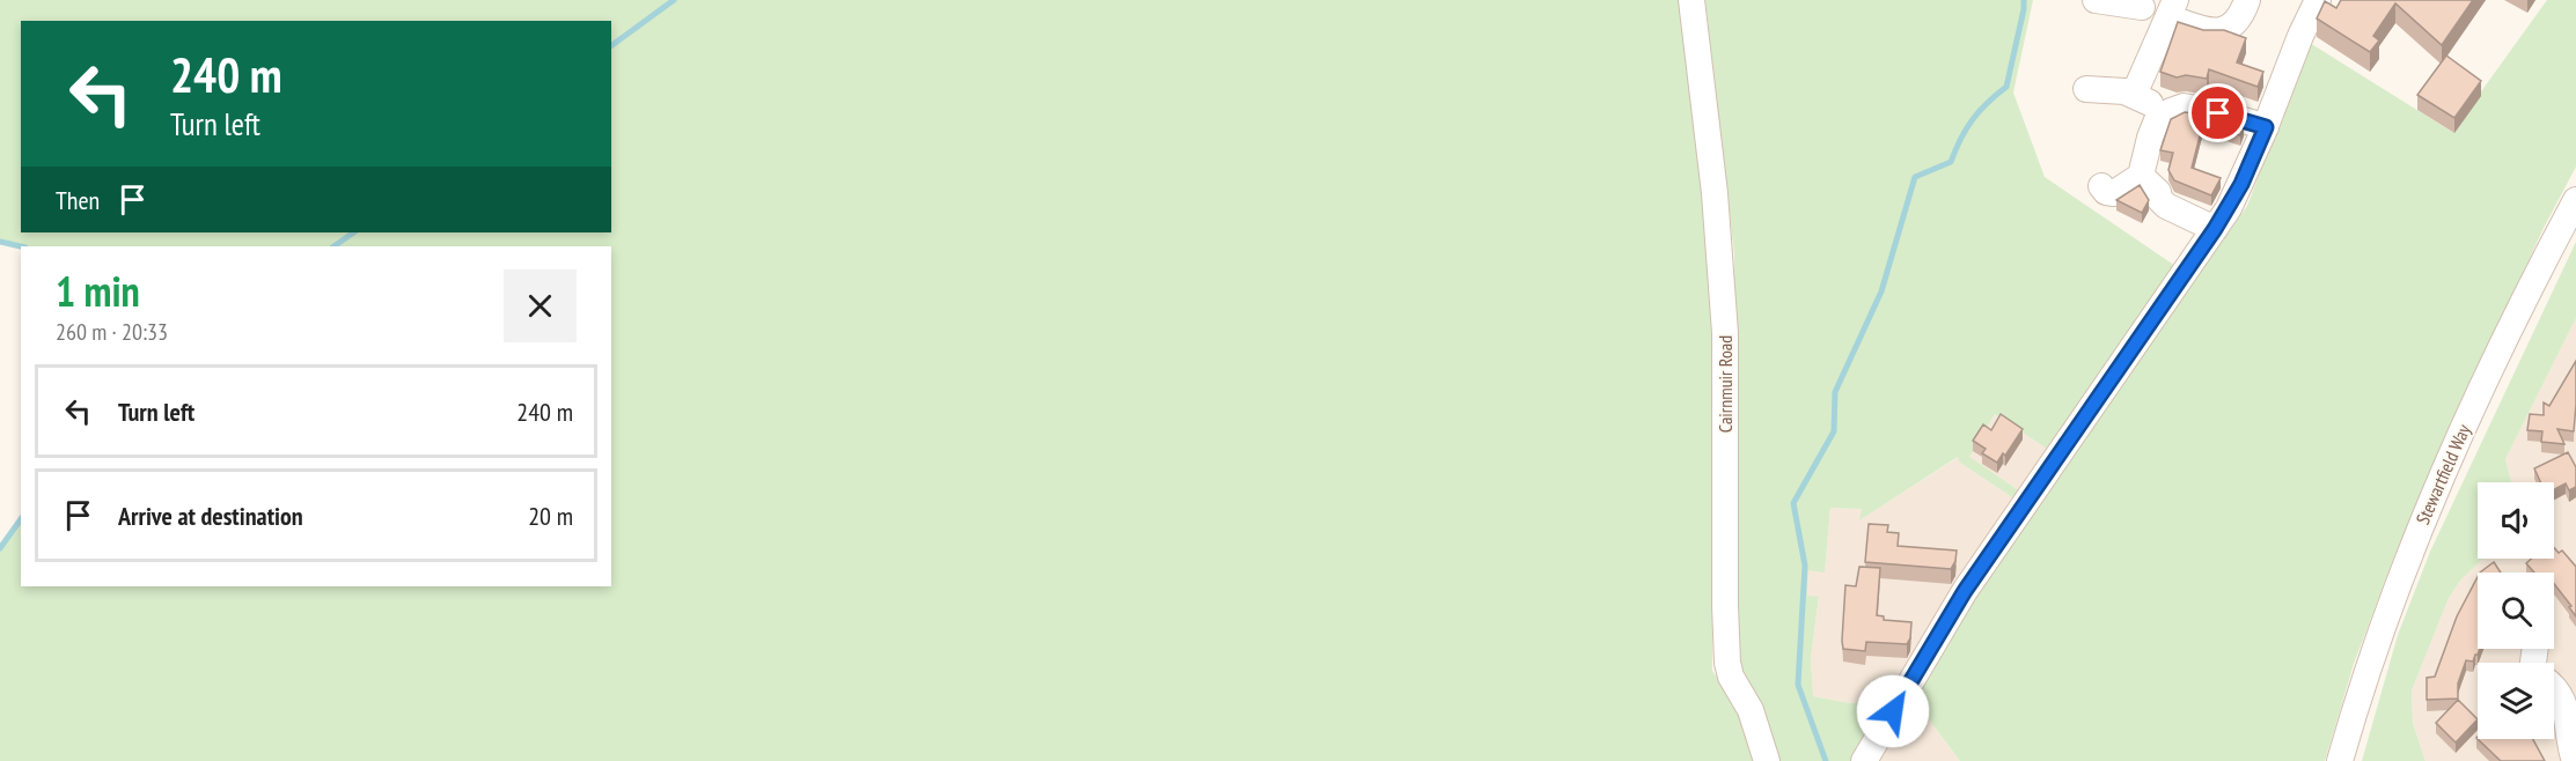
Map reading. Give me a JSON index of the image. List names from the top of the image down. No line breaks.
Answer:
{"streets":{"street":["Cairnmuir Road","Stewartfield Way"]},"page":{"turn":["240 m","Turn left"],"then":"Then","heading":["1 min","260 m · 20:33"],"list":[{"name":"Turn left","value":"240 m"},{"name":"Arrive at destination","value":"20 m"}]}}
